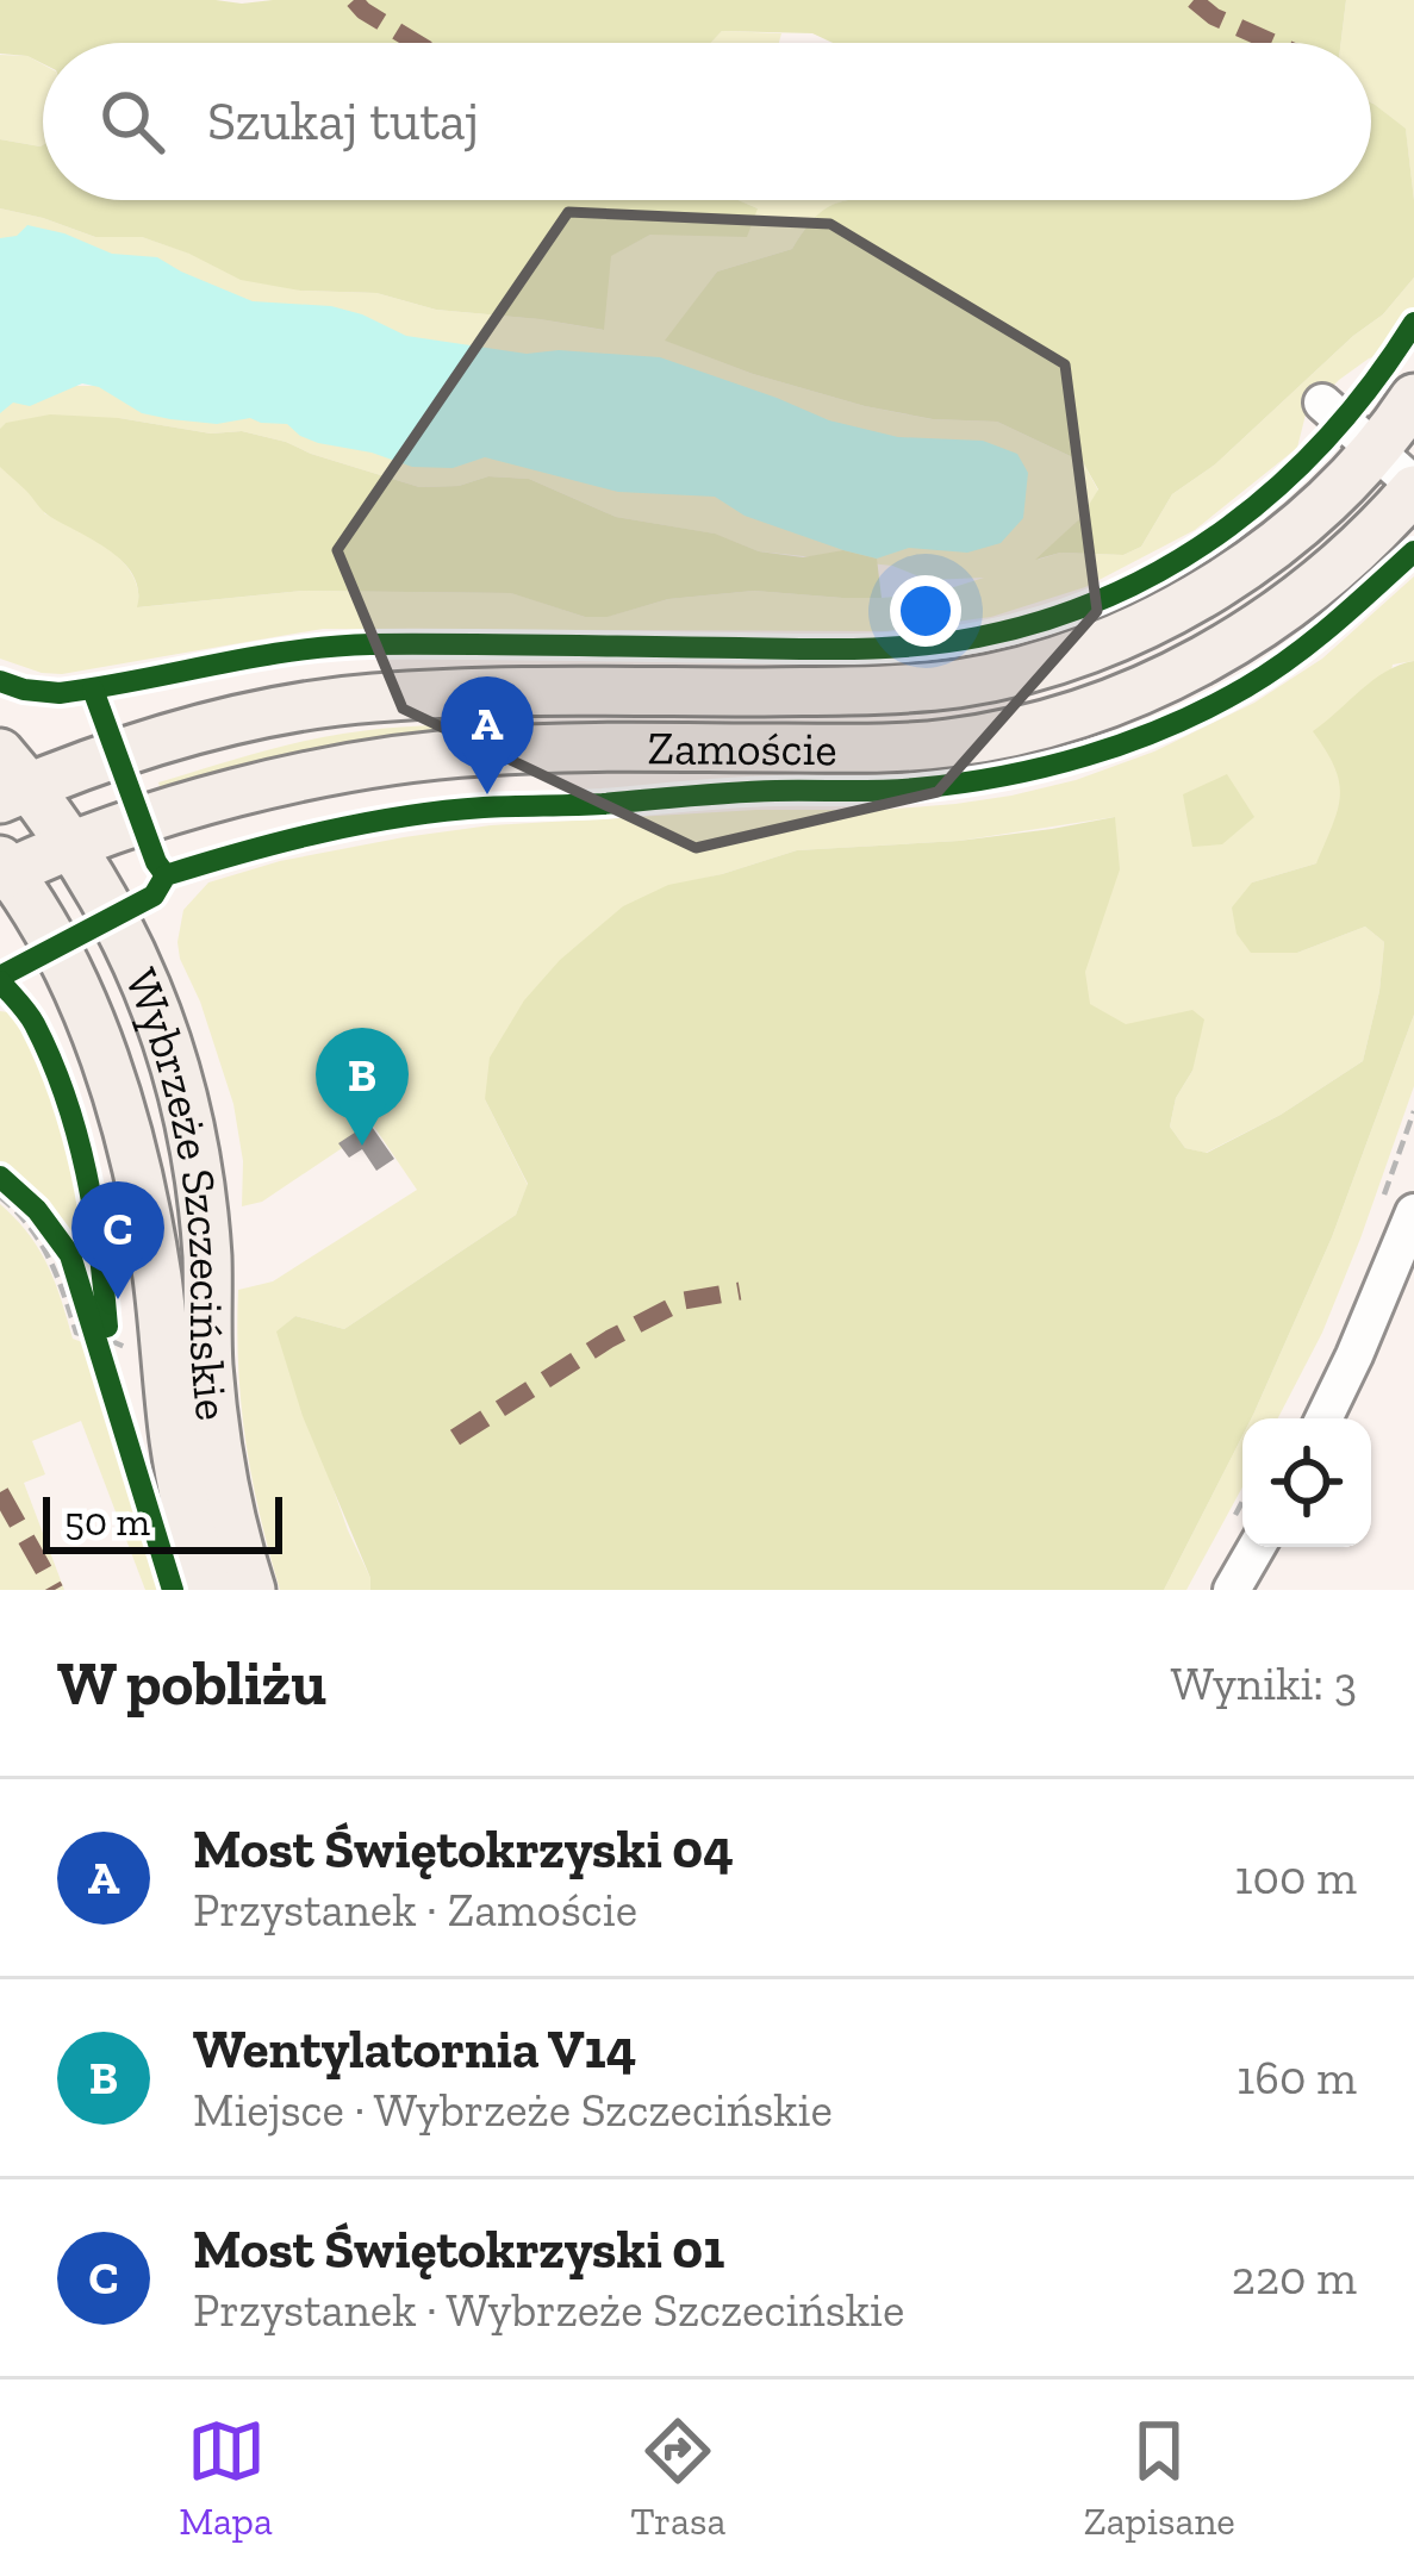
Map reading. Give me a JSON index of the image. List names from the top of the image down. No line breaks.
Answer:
{"streets":{"street":["Zamoście","Wybrzeże Szczecińskie"]},"crossings":[["Zamoście","Wybrzeże Szczecińskie"]],"scale_bar":"50 m","page":{"search":"Szukaj tutaj","pins":["A","B","C"],"scale":"50 m","heading":["W pobliżu","Wyniki: 3"],"list":[{"mark":"A","name":"Most Świętokrzyski 04","note":"Przystanek · Zamoście","value":"100 m"},{"mark":"B","name":"Wentylatornia V14","note":"Miejsce · Wybrzeże Szczecińskie","value":"160 m"},{"mark":"C","name":"Most Świętokrzyski 01","note":"Przystanek · Wybrzeże Szczecińskie","value":"220 m"}],"nav":["Mapa","Trasa","Zapisane"]}}
